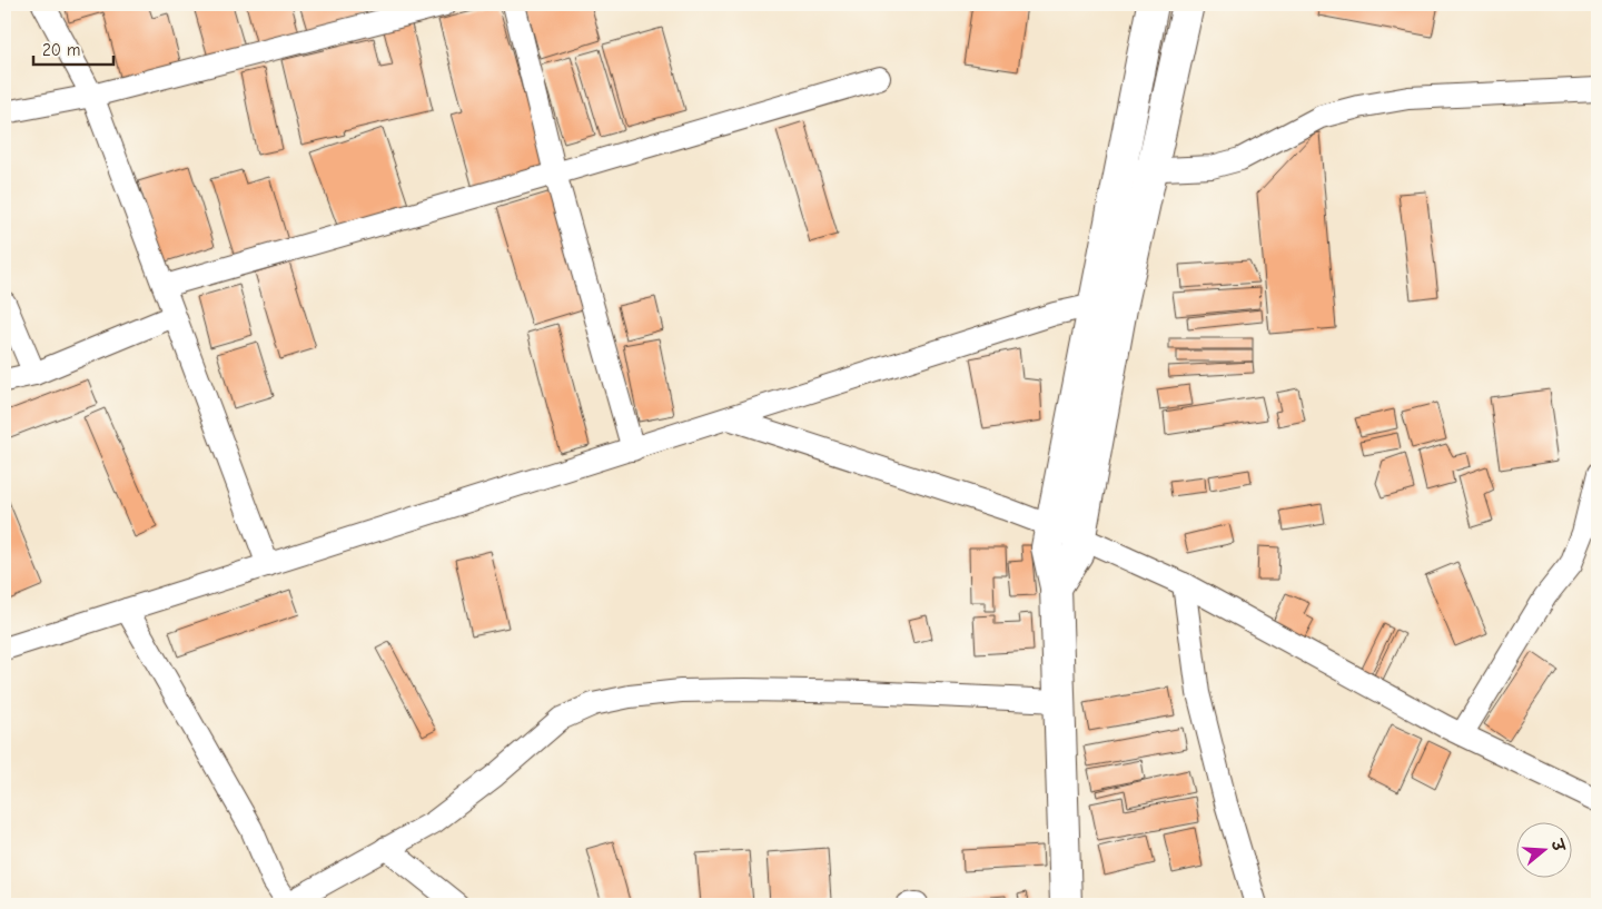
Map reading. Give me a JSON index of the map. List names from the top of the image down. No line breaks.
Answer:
{"scale_bar":"20 m","north":"right"}
